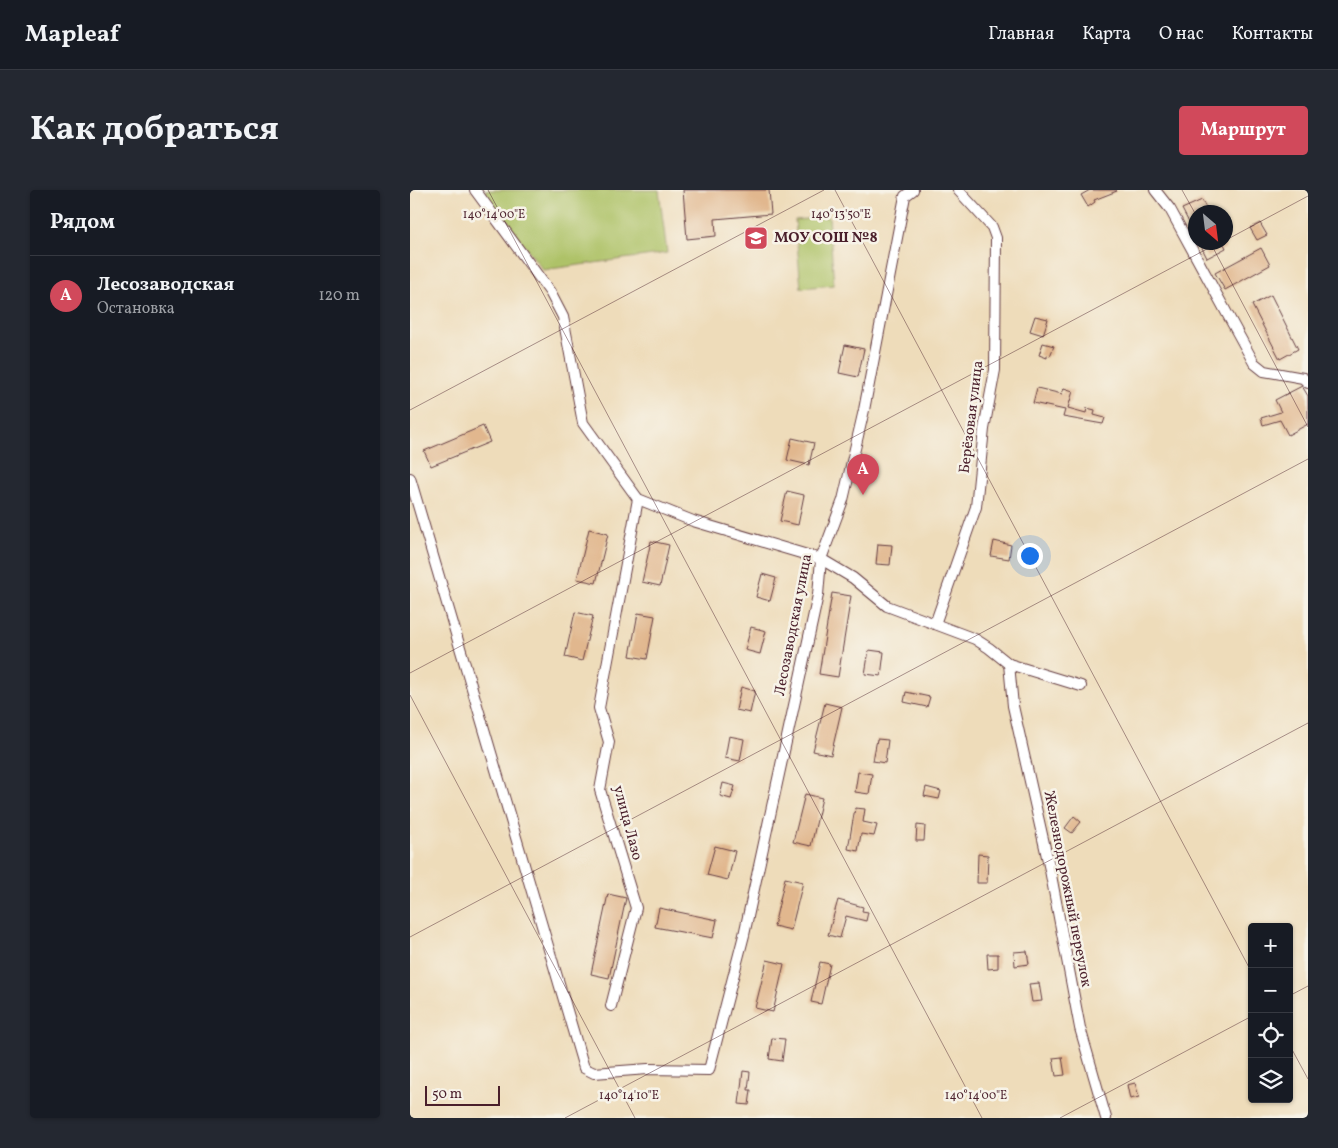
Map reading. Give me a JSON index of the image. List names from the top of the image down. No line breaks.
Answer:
{"streets":{"street":["Берёзовая улица","Лесозаводская улица","улица Лазо","Железнодорожный переулок"]},"places":{"school or university":["МОУ СОШ №8"]},"scale_bar":"50 m","north":"bottom right","page":{"header":"Mapleaf","nav":["Главная","Карта","О нас","Контакты"],"title":"Как добраться","buttons":"Маршрут","heading":"Рядом","list":[{"mark":"A","name":"Лесозаводская","note":"Остановка","value":"120 m"}],"pins":"A","map_buttons":["+","−"],"scale":"50 m"},"coordinates":["140°14'00\"E","140°13'50\"E","140°14'10\"E"]}
